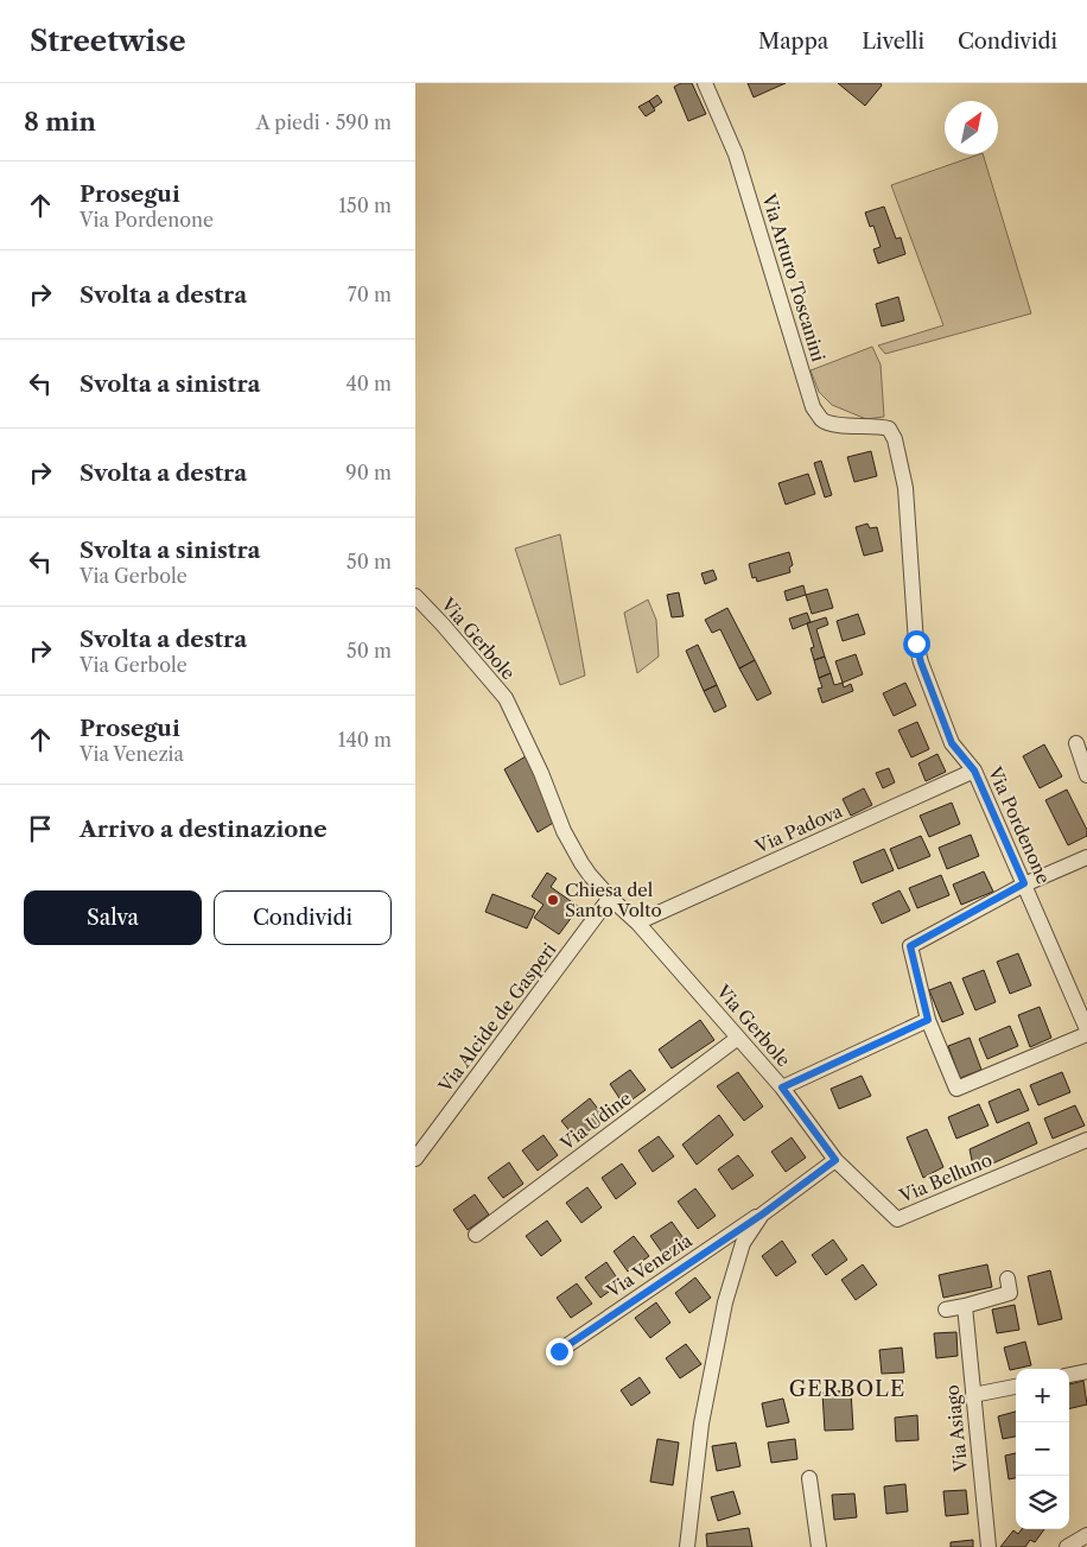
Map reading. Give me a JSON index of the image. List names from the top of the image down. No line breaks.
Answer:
{"streets":{"street":["Via Arturo Toscanini","Via Gerbole","Via Pordenone","Via Padova","Via Alcide de Gasperi","Via Udine","Via Belluno","Via Venezia","Via Asiago"]},"crossings":[["Via Arturo Toscanini","Via Pordenone"],["Via Gerbole","Via Padova"],["Via Gerbole","Via Alcide de Gasperi"],["Via Gerbole","Via Udine"],["Via Gerbole","Via Belluno"],["Via Pordenone","Via Padova"]],"districts":["GERBOLE"],"places":["Chiesa del Santo Volto"],"north":"top right","page":{"header":"Streetwise","nav":["Mappa","Livelli","Condividi"],"heading":["8 min","A piedi · 590 m"],"list":[["Prosegui","Via Pordenone","150 m"],["Svolta a destra","70 m"],["Svolta a sinistra","40 m"],["Svolta a destra","90 m"],["Svolta a sinistra","Via Gerbole","50 m"],["Svolta a destra","Via Gerbole","50 m"],["Prosegui","Via Venezia","140 m"],"Arrivo a destinazione"],"buttons":["Salva","Condividi"],"map_buttons":["+","−"]}}
